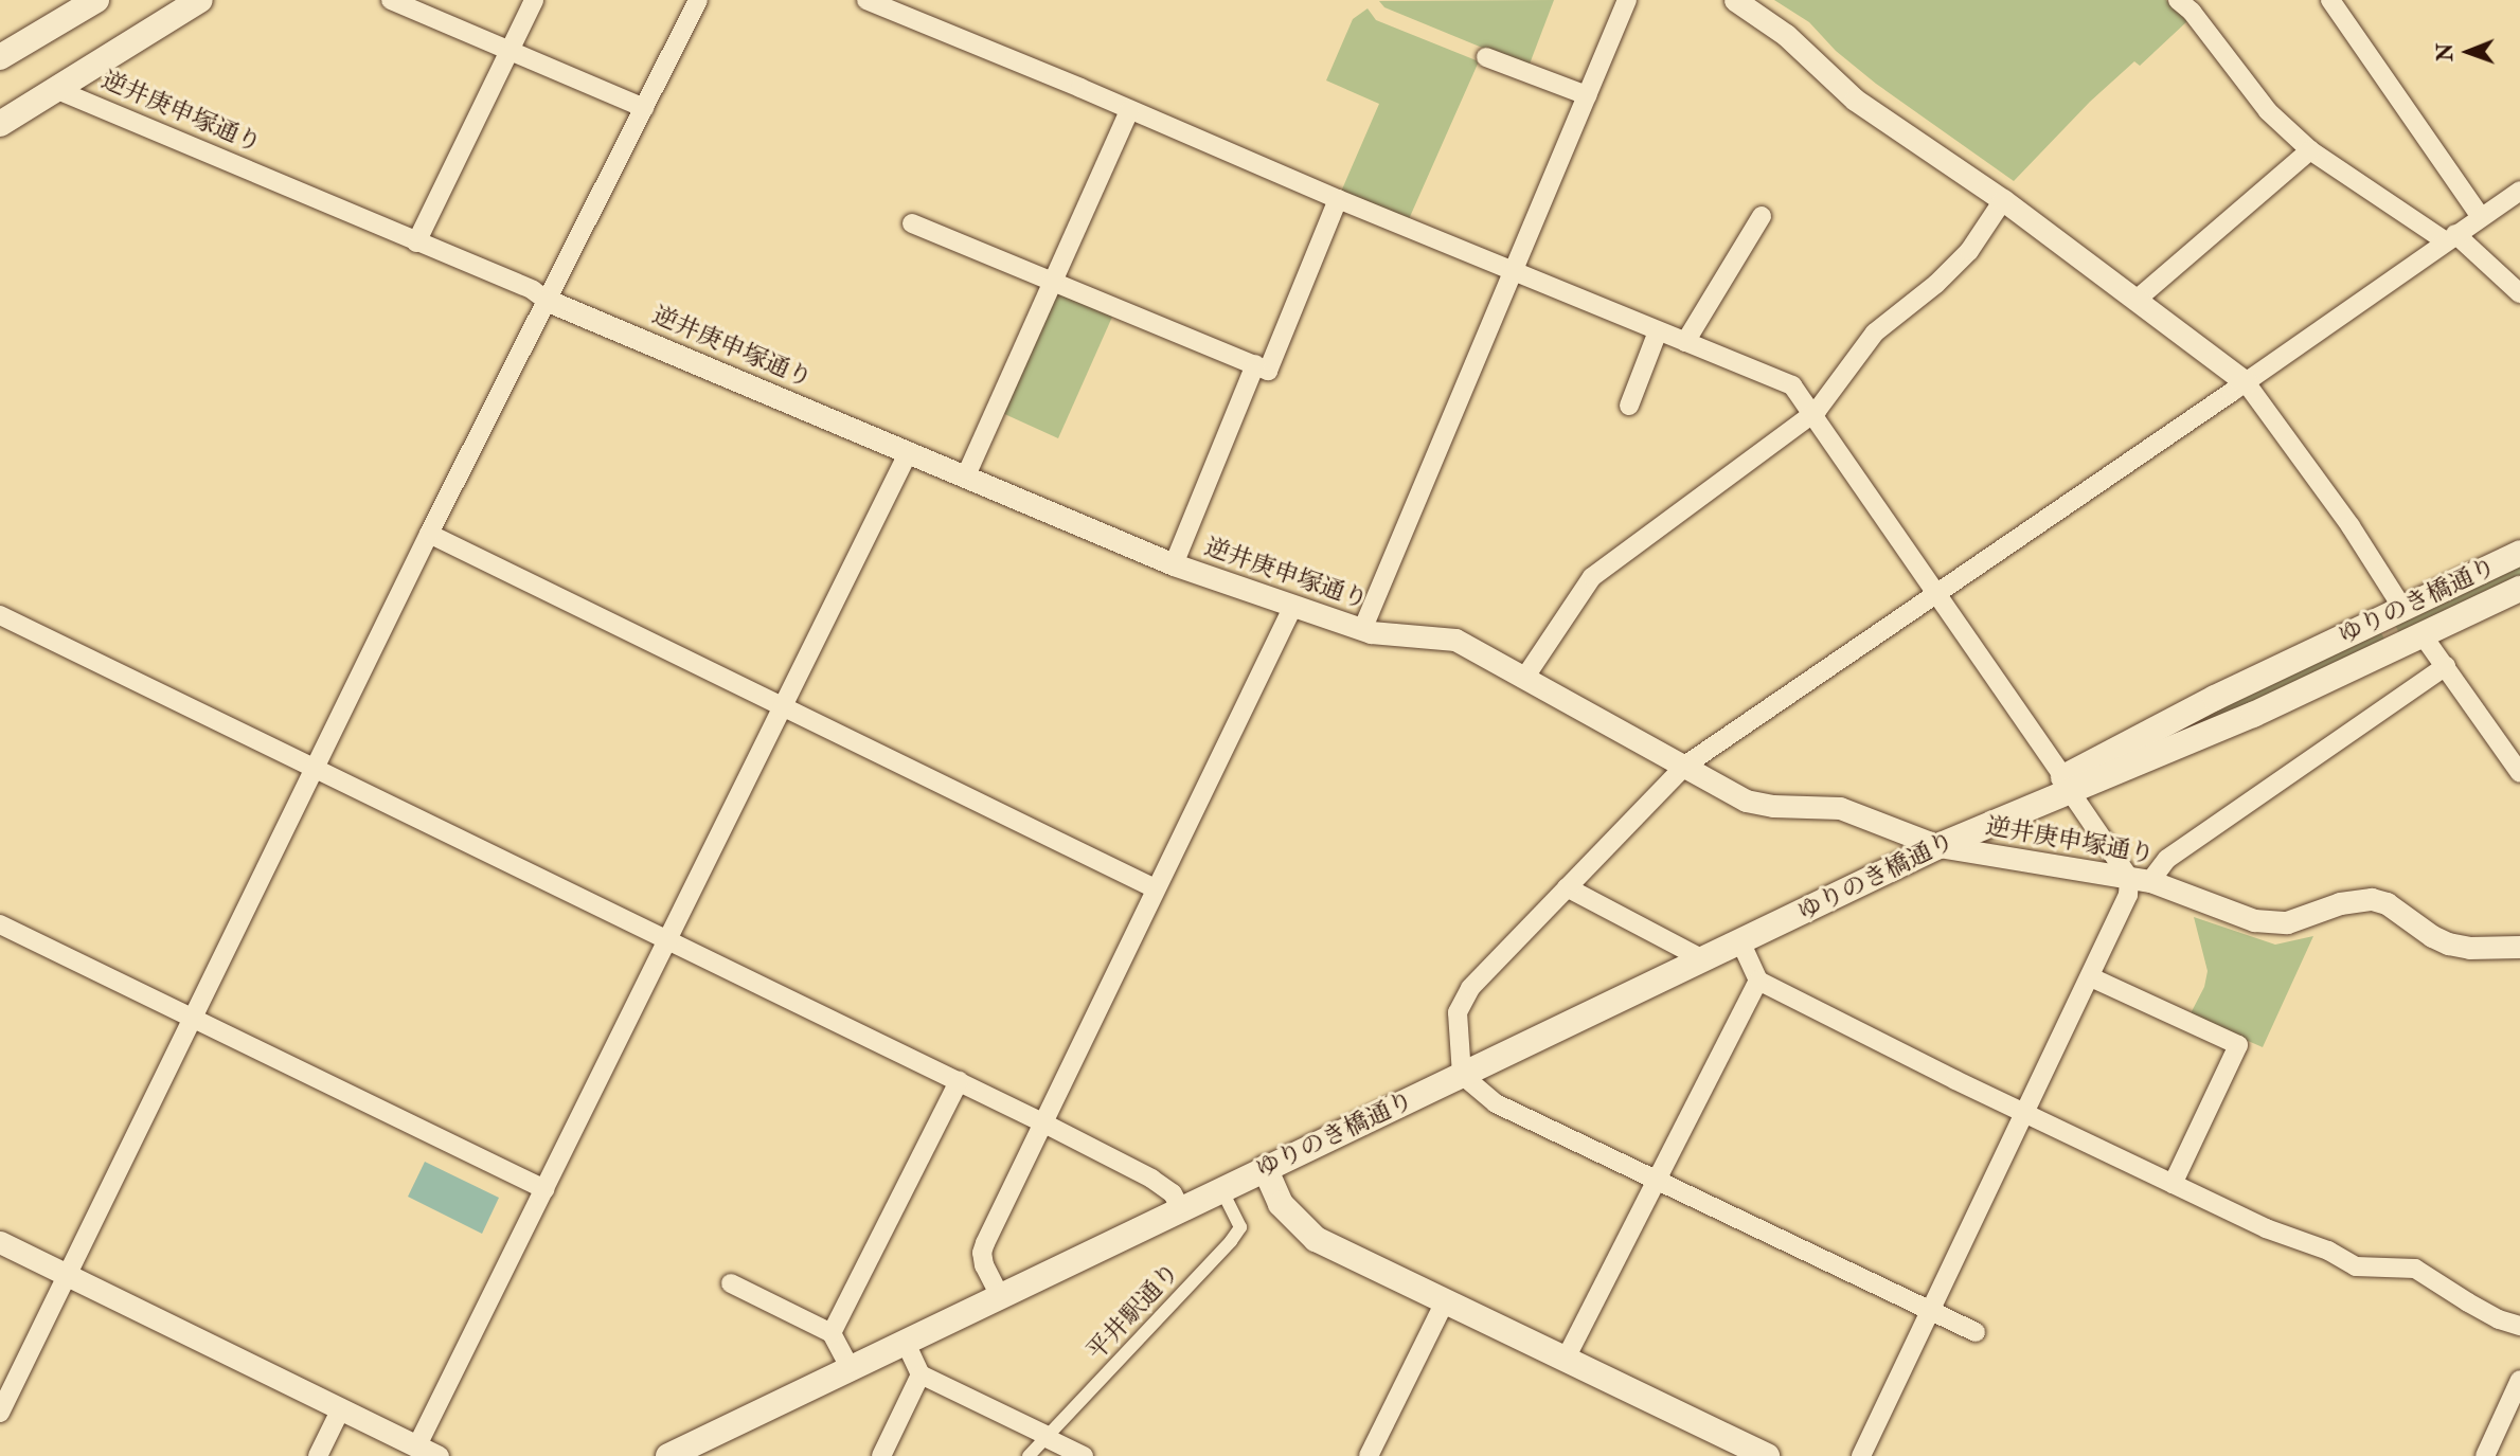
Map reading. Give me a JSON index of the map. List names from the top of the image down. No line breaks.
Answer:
{"streets":{"main road":["ゆりのき橋通り"],"street":["逆井庚申塚通り","平井駅通り"]},"crossings":[["逆井庚申塚通り","ゆりのき橋通り"],["ゆりのき橋通り","平井駅通り"]],"north":"left"}
